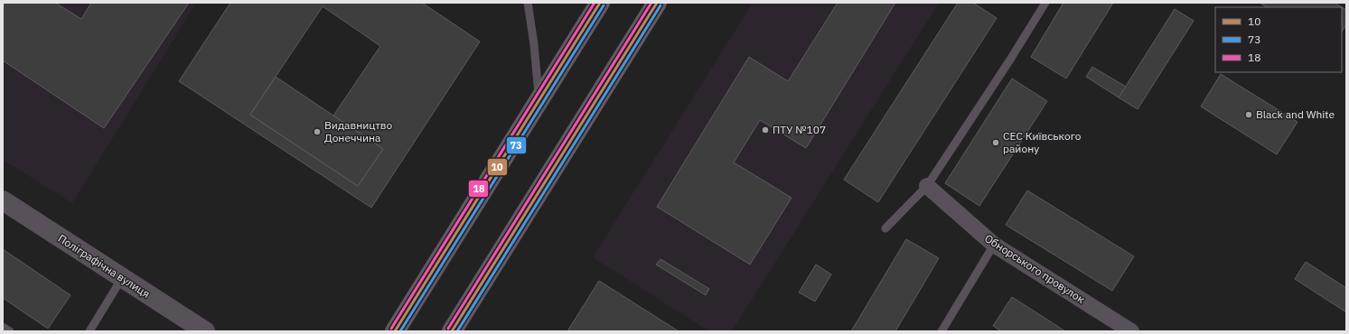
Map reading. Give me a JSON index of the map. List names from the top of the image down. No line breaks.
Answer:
{"streets":{"street":["Поліграфічна вулиця","Обнорського провулок"]},"places":["Black and White","ПТУ №107","Видавництво Донеччина","СЕС Київського району"],"lines":["transit line 10","transit line 18","transit line 73"],"legend":["10","73","18"]}
